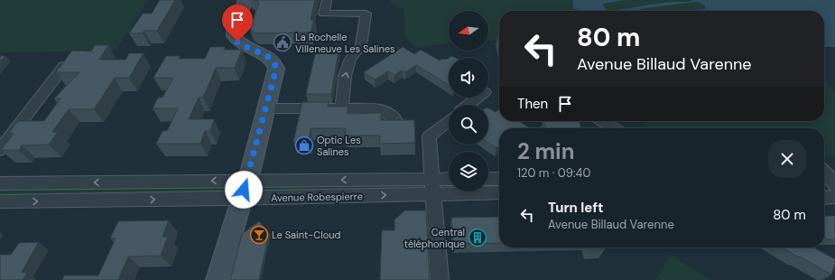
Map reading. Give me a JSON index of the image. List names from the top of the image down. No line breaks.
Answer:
{"streets":{"street":["Avenue Robespierre"]},"places":{"public building":["La Rochelle Villeneuve Les Salines"],"shop":["Optic Les Salines"],"bar":["Le Saint-Cloud"],"building":["Central téléphonique"]},"north":"left","page":{"turn":["80 m","Avenue Billaud Varenne"],"then":"Then","heading":["2 min","120 m · 09:40"],"list":[{"name":"Turn left","note":"Avenue Billaud Varenne","value":"80 m"}]}}
